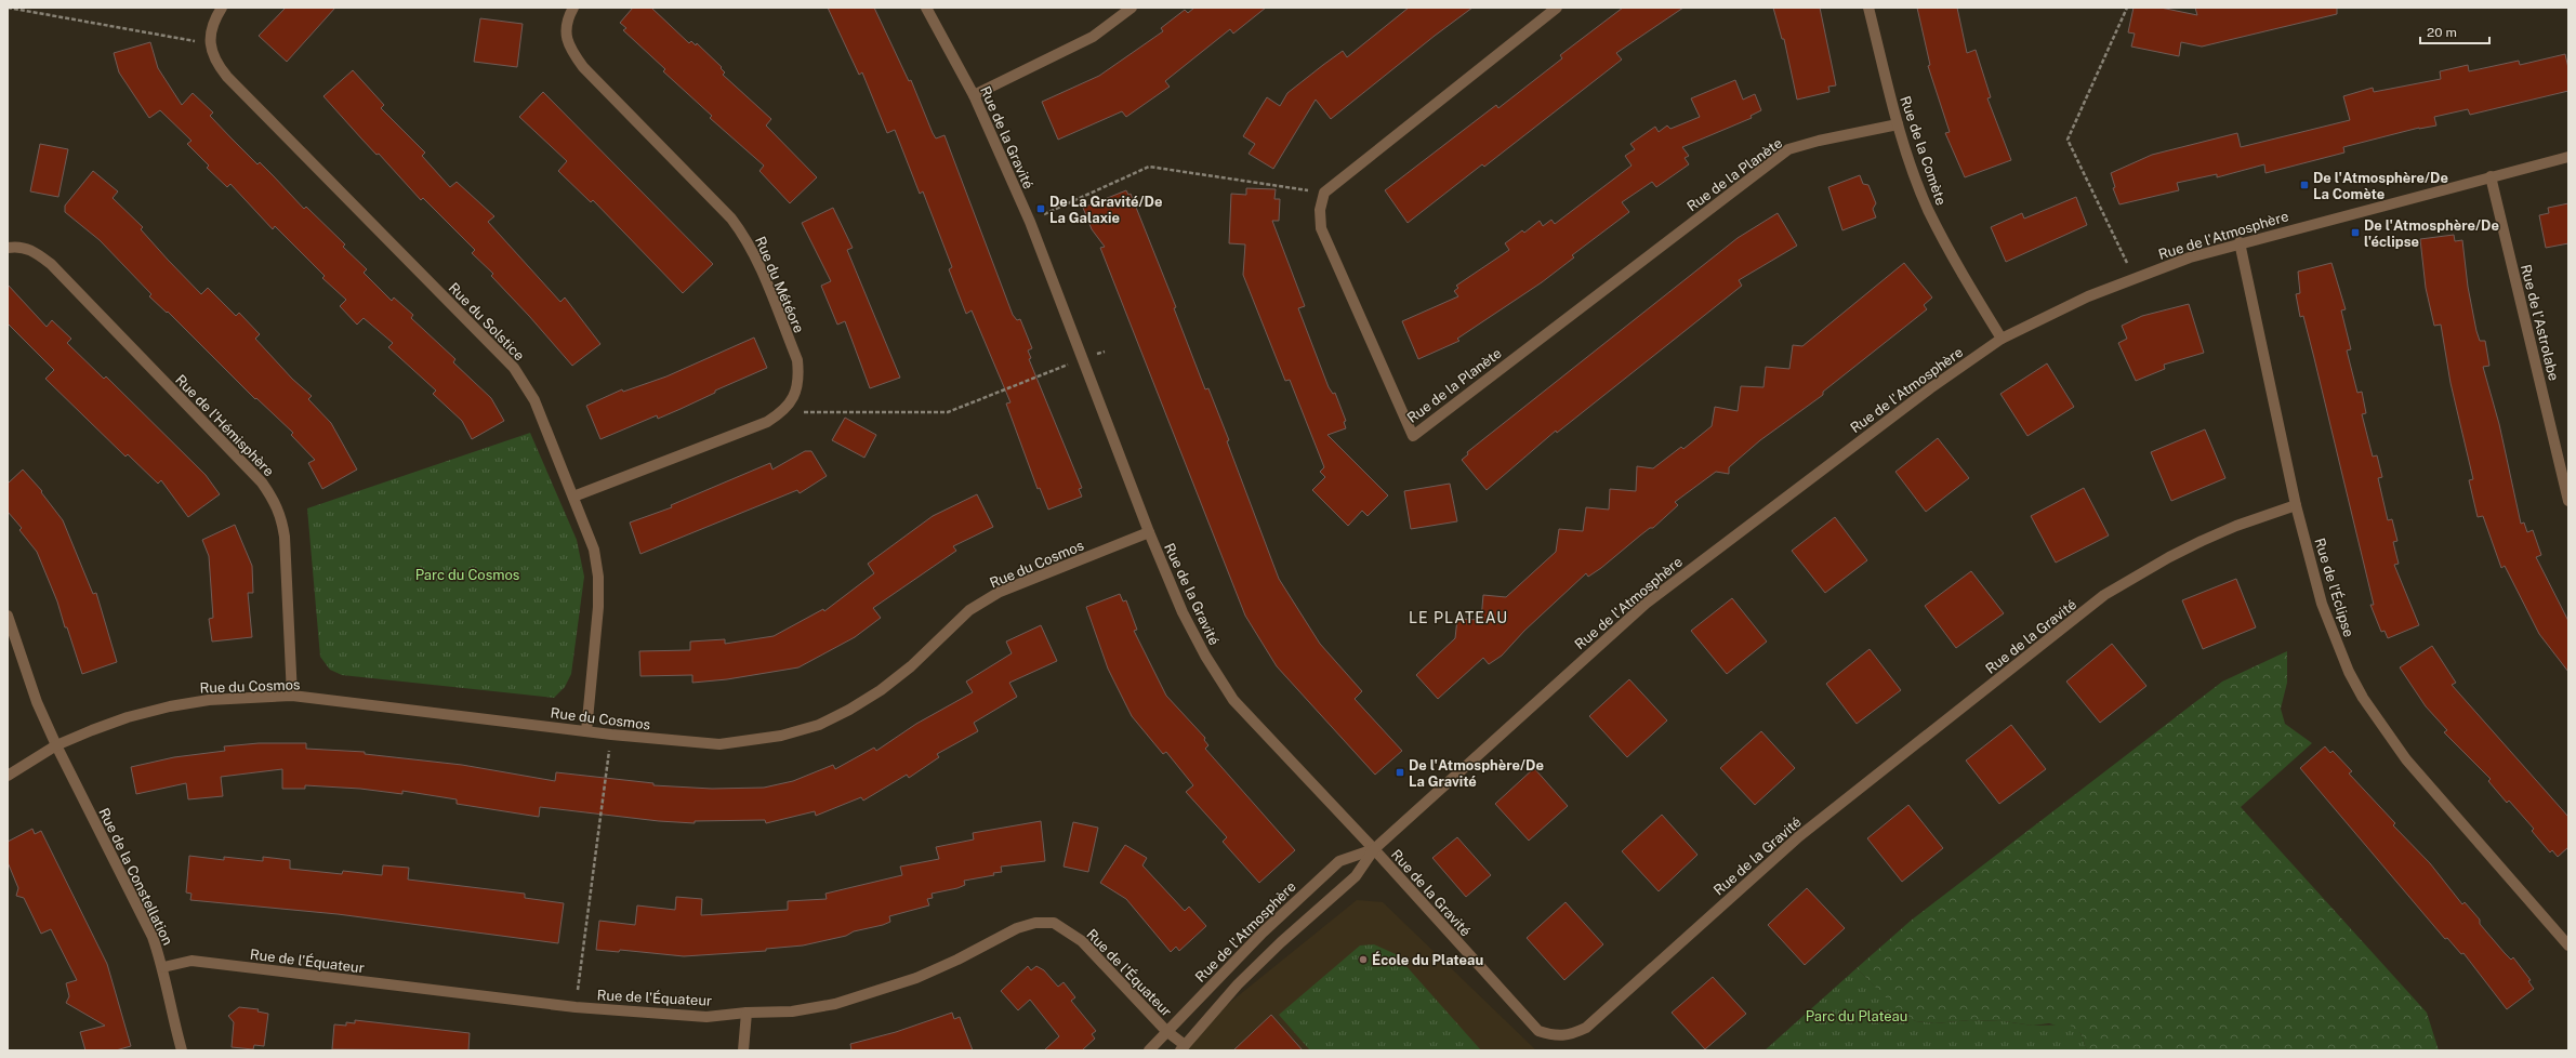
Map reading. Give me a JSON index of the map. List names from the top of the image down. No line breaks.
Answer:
{"streets":{"street":["Rue de la Gravité","Rue de la Comète","Rue de la Planète","Rue de l'Atmosphère","Rue du Météore","Rue du Solstice","Rue de l'Astrolabe","Rue de l'Hémisphère","Rue du Cosmos","Rue de l'Éclipse","Rue de la Constellation","Rue de l'Équateur"]},"crossings":[["Rue de la Gravité","Rue de l'Atmosphère"],["Rue de la Gravité","Rue du Cosmos"],["Rue de la Gravité","Rue de l'Éclipse"],["Rue de la Comète","Rue de la Planète"],["Rue de la Comète","Rue de l'Atmosphère"],["Rue de l'Atmosphère","Rue de l'Astrolabe"],["Rue de l'Atmosphère","Rue de l'Éclipse"],["Rue de l'Atmosphère","Rue de l'Équateur"],["Rue du Météore","Rue du Solstice"],["Rue du Solstice","Rue du Cosmos"],["Rue de l'Hémisphère","Rue du Cosmos"],["Rue du Cosmos","Rue de la Constellation"],["Rue de la Constellation","Rue de l'Équateur"]],"districts":["LE PLATEAU"],"parks":["Parc du Cosmos","Parc du Plateau"],"places":{"transit":["De l'Atmosphère/De La Comète","De La Gravité/De La Galaxie","De l'Atmosphère/De l'éclipse","De l'Atmosphère/De La Gravité"],"other":["École du Plateau"]},"scale_bar":"20 m"}
